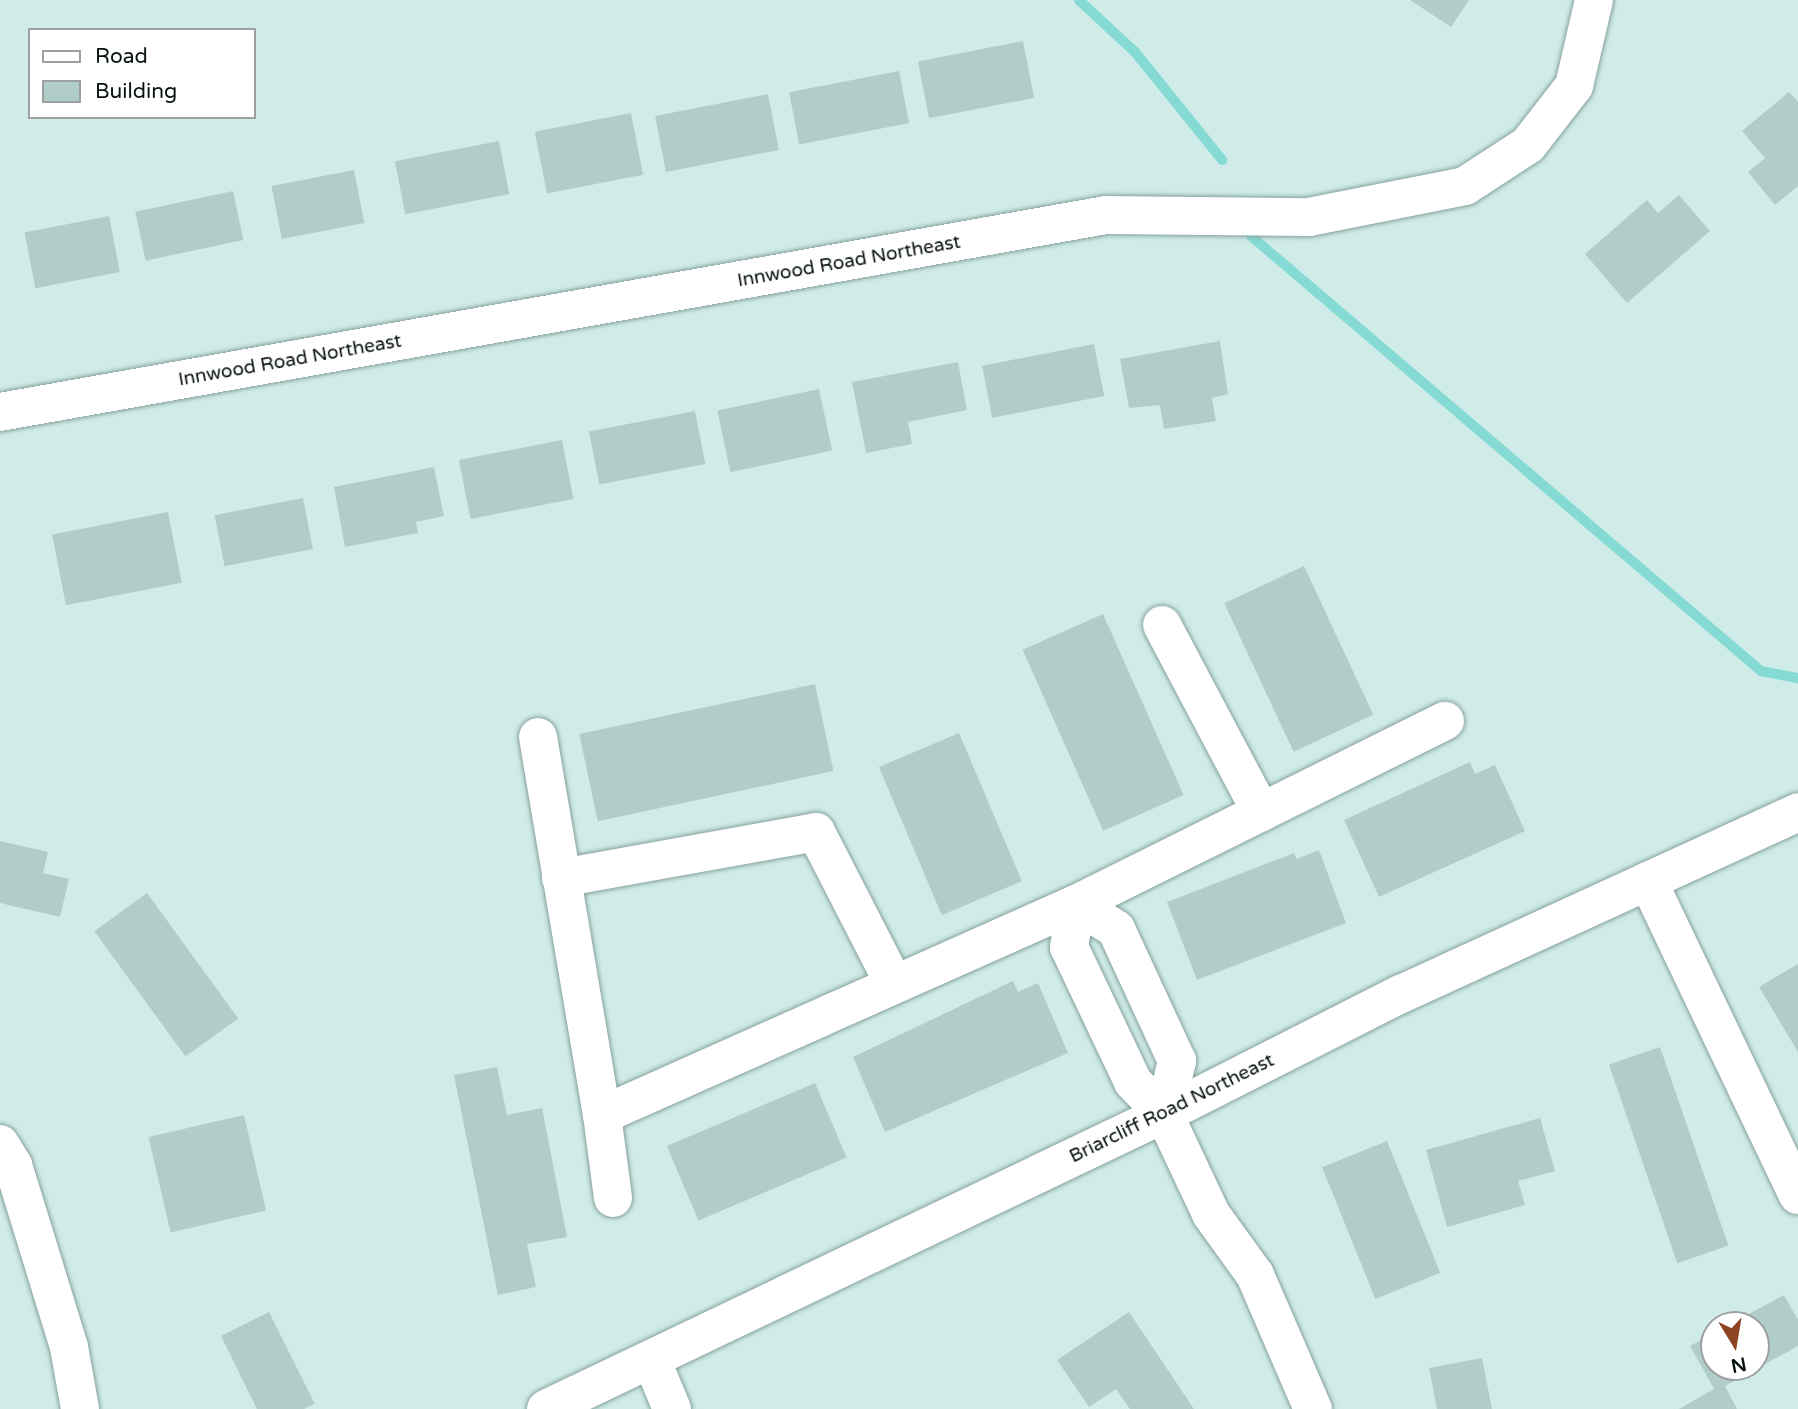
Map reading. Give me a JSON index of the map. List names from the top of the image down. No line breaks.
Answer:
{"streets":{"street":["Innwood Road Northeast","Briarcliff Road Northeast"]},"legend":["Road","Building"],"north":"bottom"}
